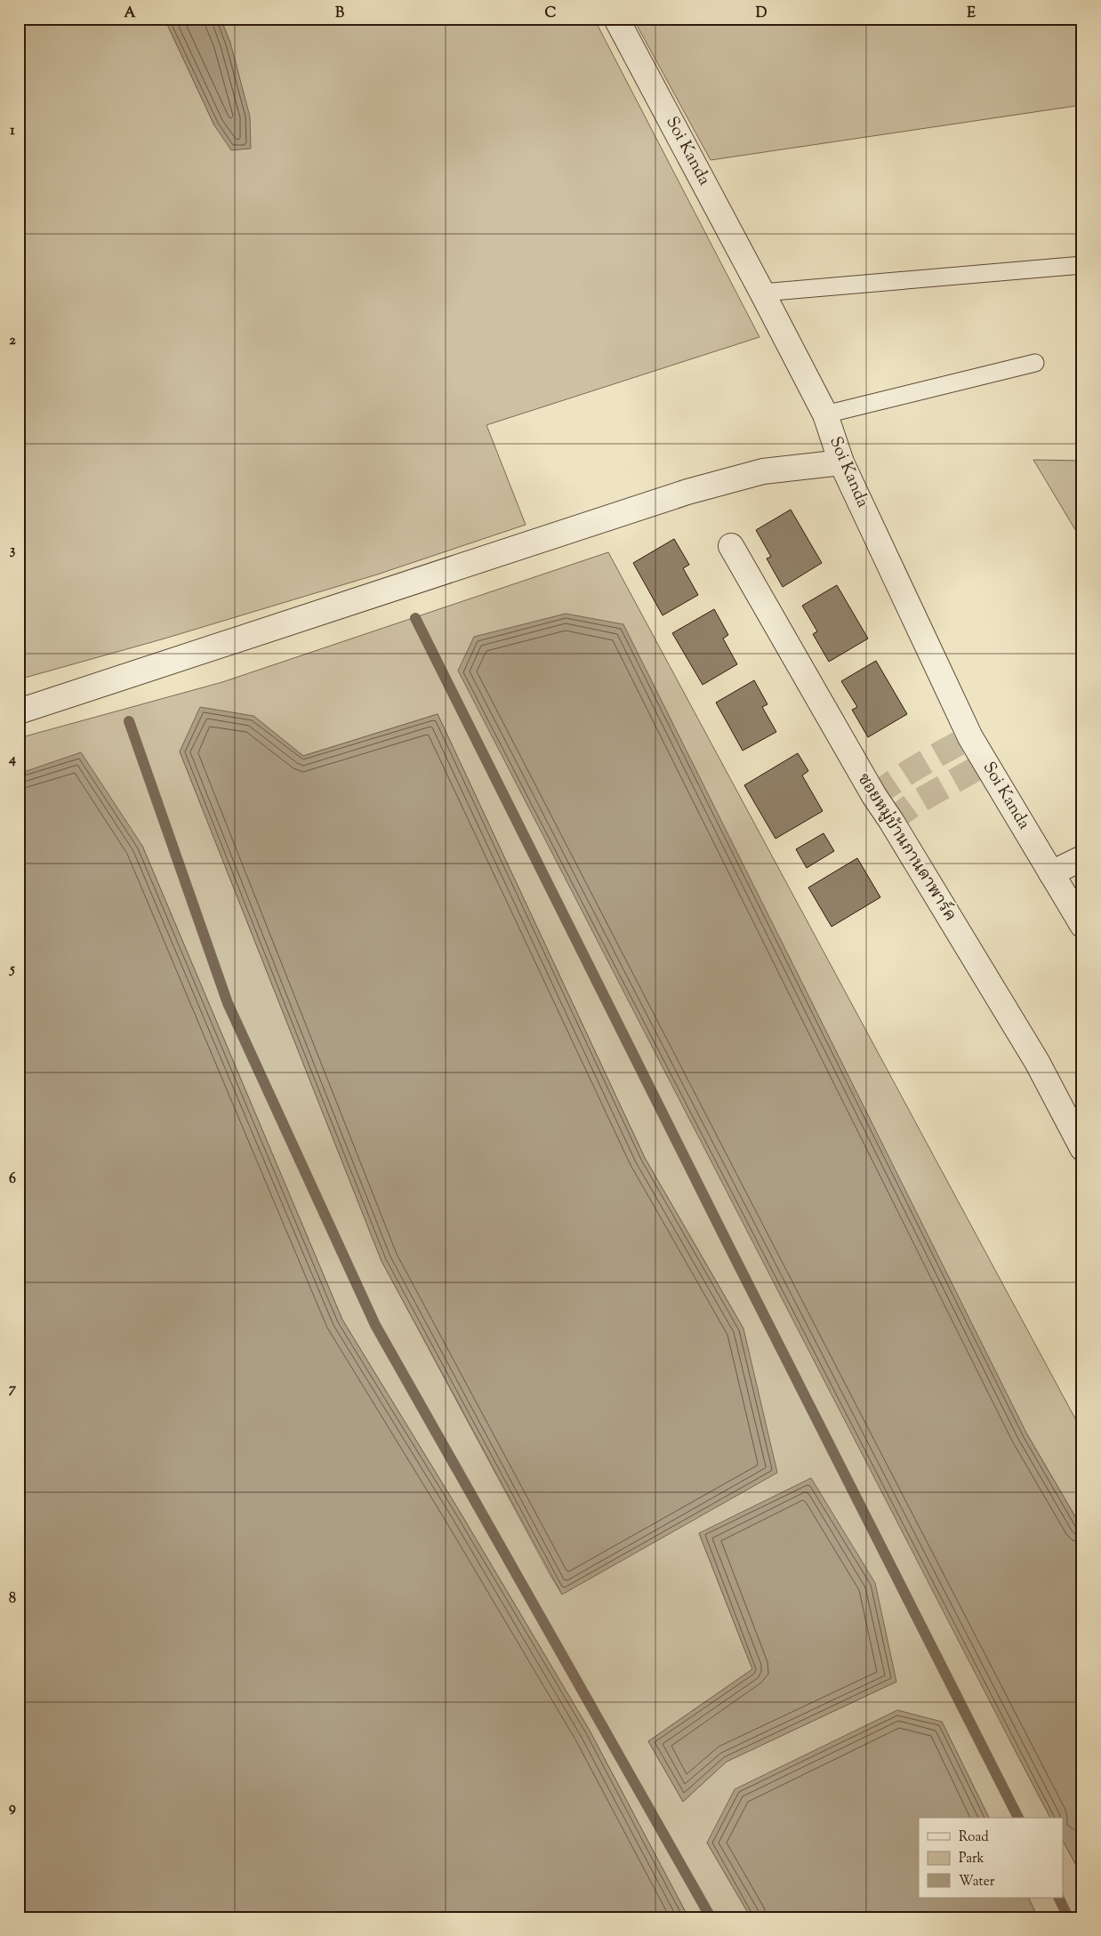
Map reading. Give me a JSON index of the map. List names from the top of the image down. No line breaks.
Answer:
{"streets":{"street":["Soi Kanda","ซอยหมู่บ้านกานดาพาร์ค"]},"legend":["Road","Park","Water"],"grid":{"columns":["A","B","C","D","E"],"rows":["1","2","3","4","5","6","7","8","9"]}}
